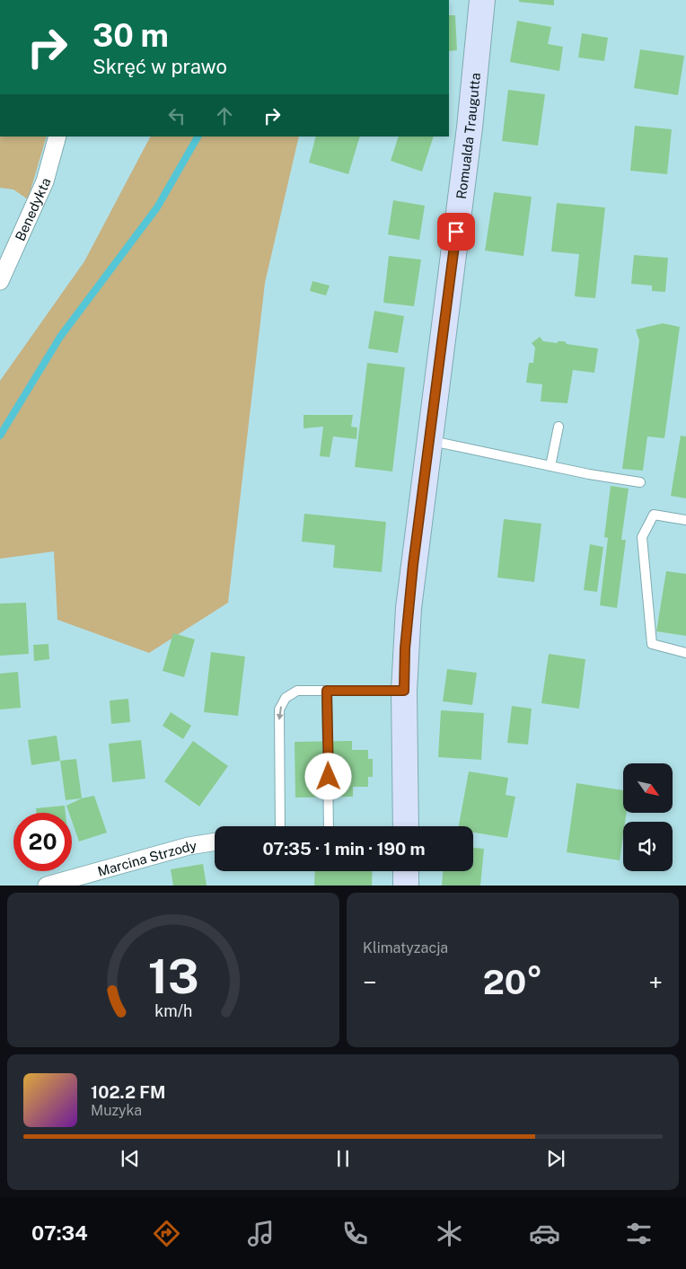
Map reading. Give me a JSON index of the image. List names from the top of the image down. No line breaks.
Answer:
{"streets":{"street":["Romualda Traugutta","Benedykta","Marcina Strzody"]},"north":"bottom right","page":{"turn":["30 m","Skręć w prawo"],"limit":"20","trip":"07:35 · 1 min · 190 m","tile":"Klimatyzacja","heat":["−","20°","+"],"song":["102.2 FM","Muzyka"],"tabs":"07:34","gauge":["13","km/h"]}}
